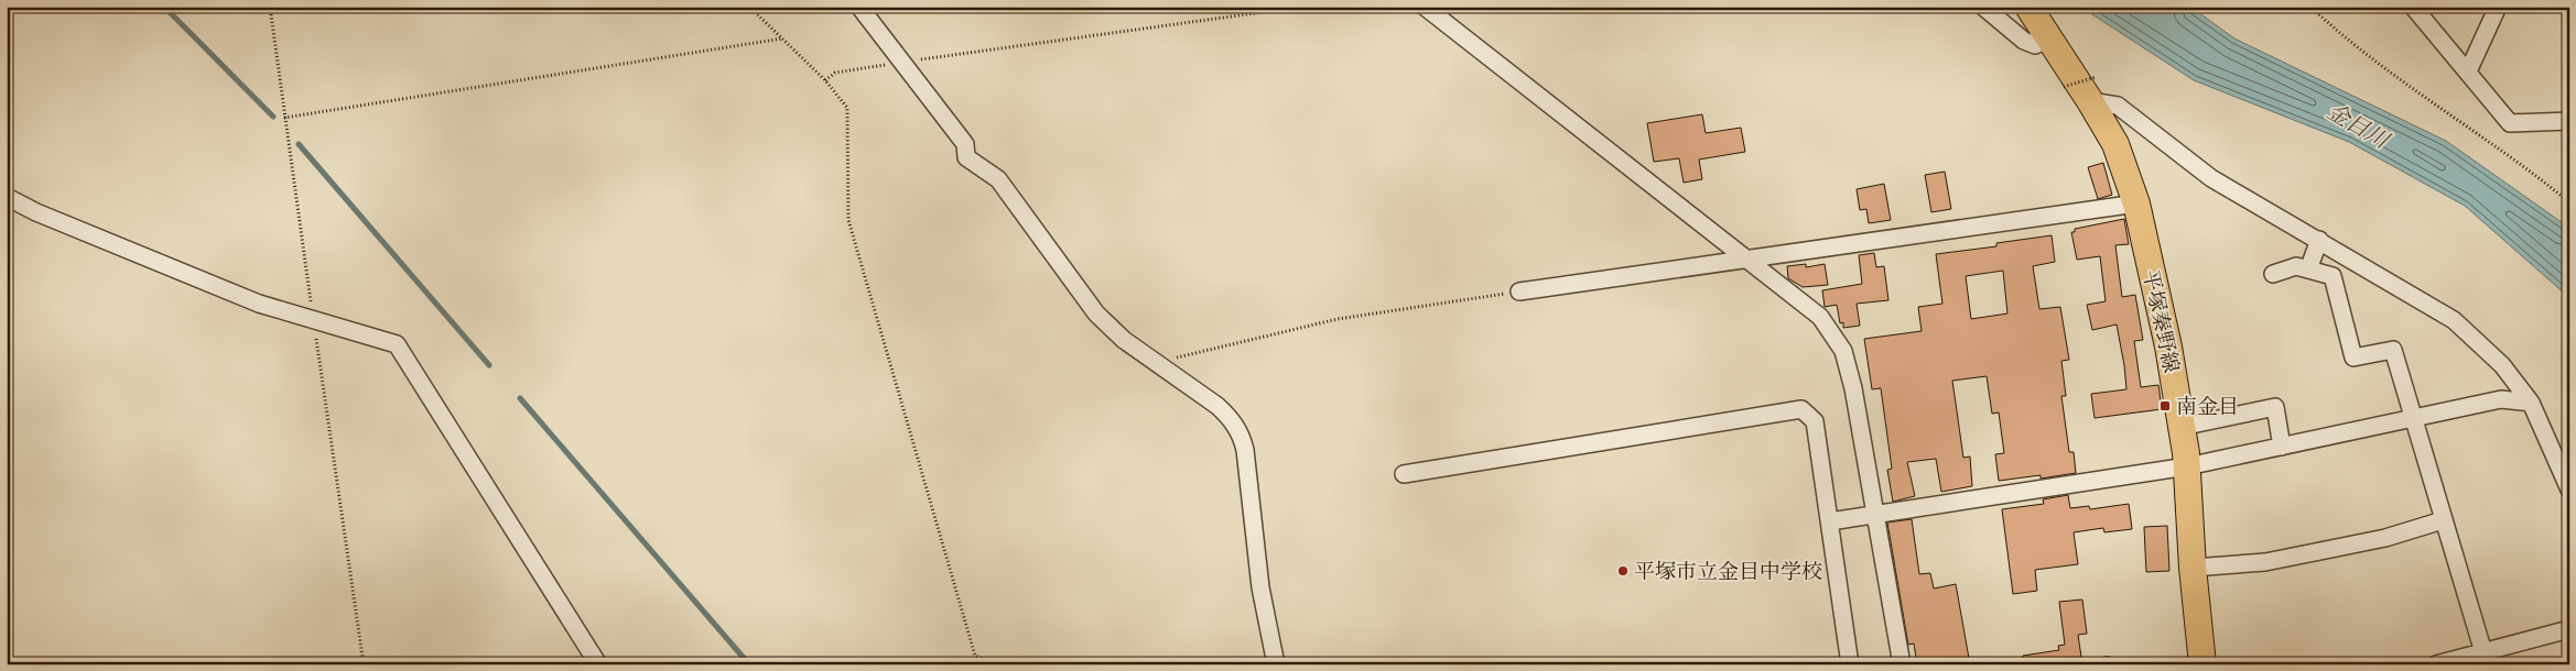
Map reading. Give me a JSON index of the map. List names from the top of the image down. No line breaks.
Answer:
{"streets":{"main road":["平塚秦野線"]},"water":["金目川"],"places":{"transit":["南金目"],"other":["平塚市立金目中学校"]}}
